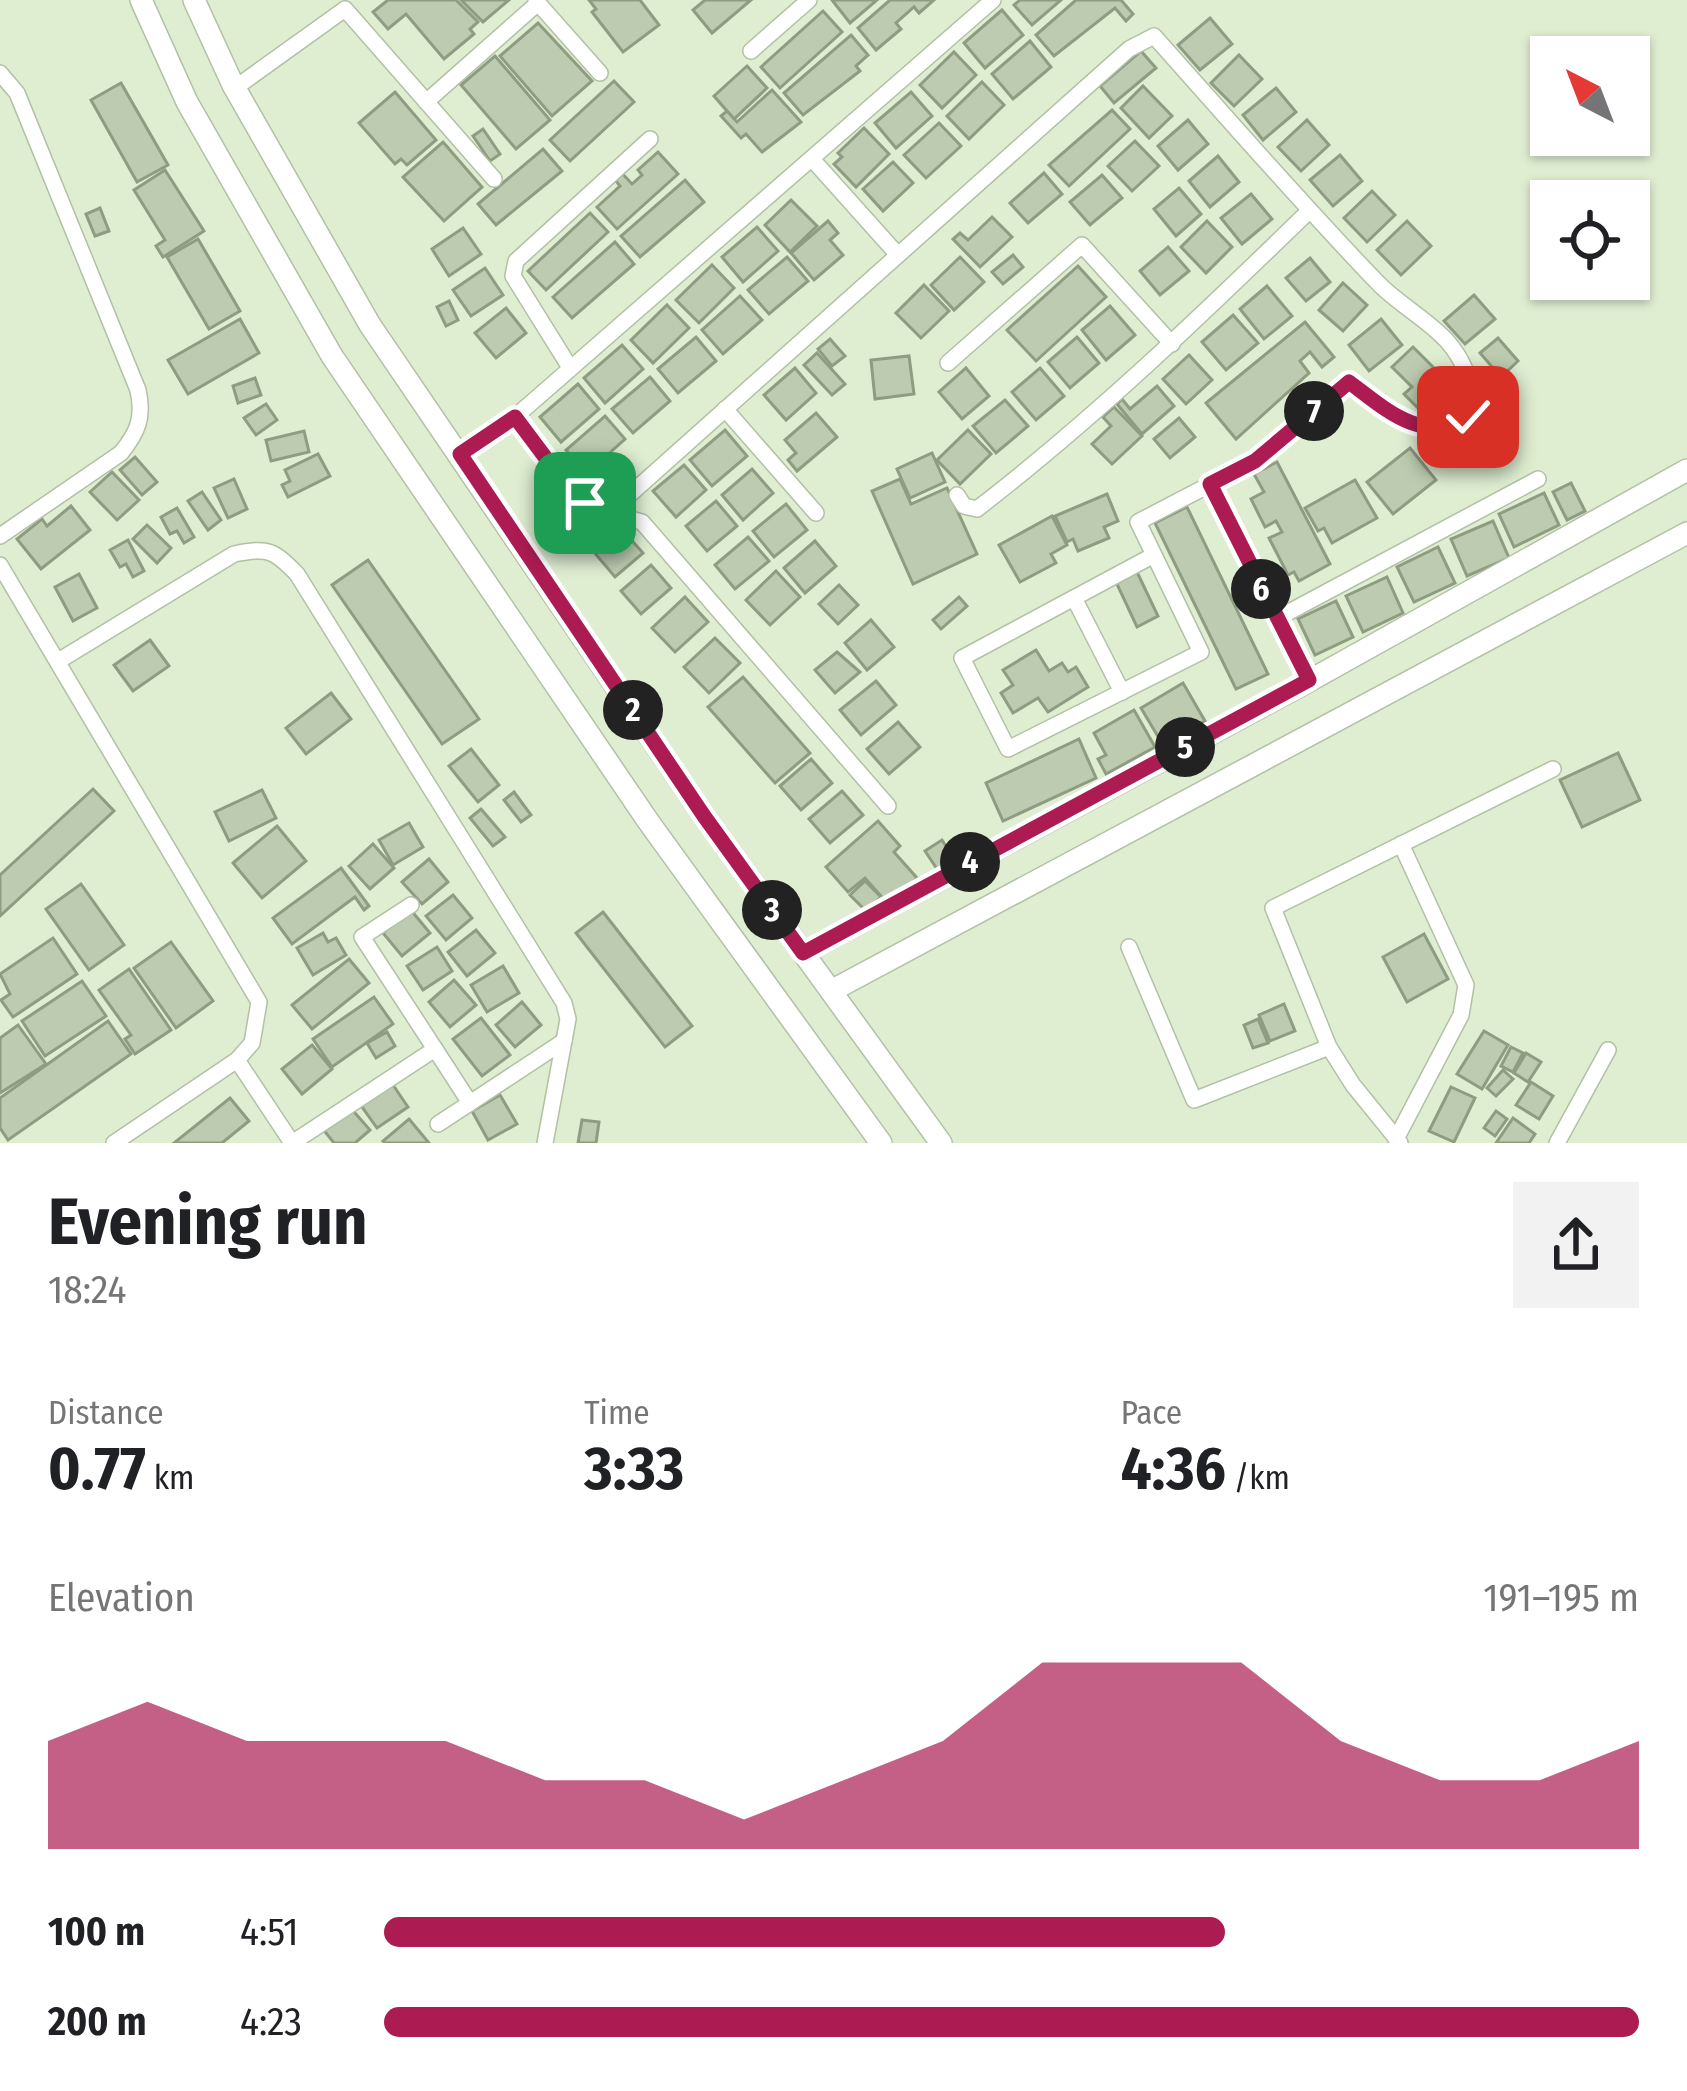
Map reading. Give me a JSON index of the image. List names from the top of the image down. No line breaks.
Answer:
{"north":"top left","page":{"pins":["7","6","2","5","4","3"],"heading":["Evening run","18:24"],"stats":[["Distance","0.77 km"],["Time","3:33"],["Pace","4:36 /km"]],"chart":["Elevation","191–195 m"],"list":[{"name":"100 m","note":"4:51"},{"name":"200 m","note":"4:23"}]}}
